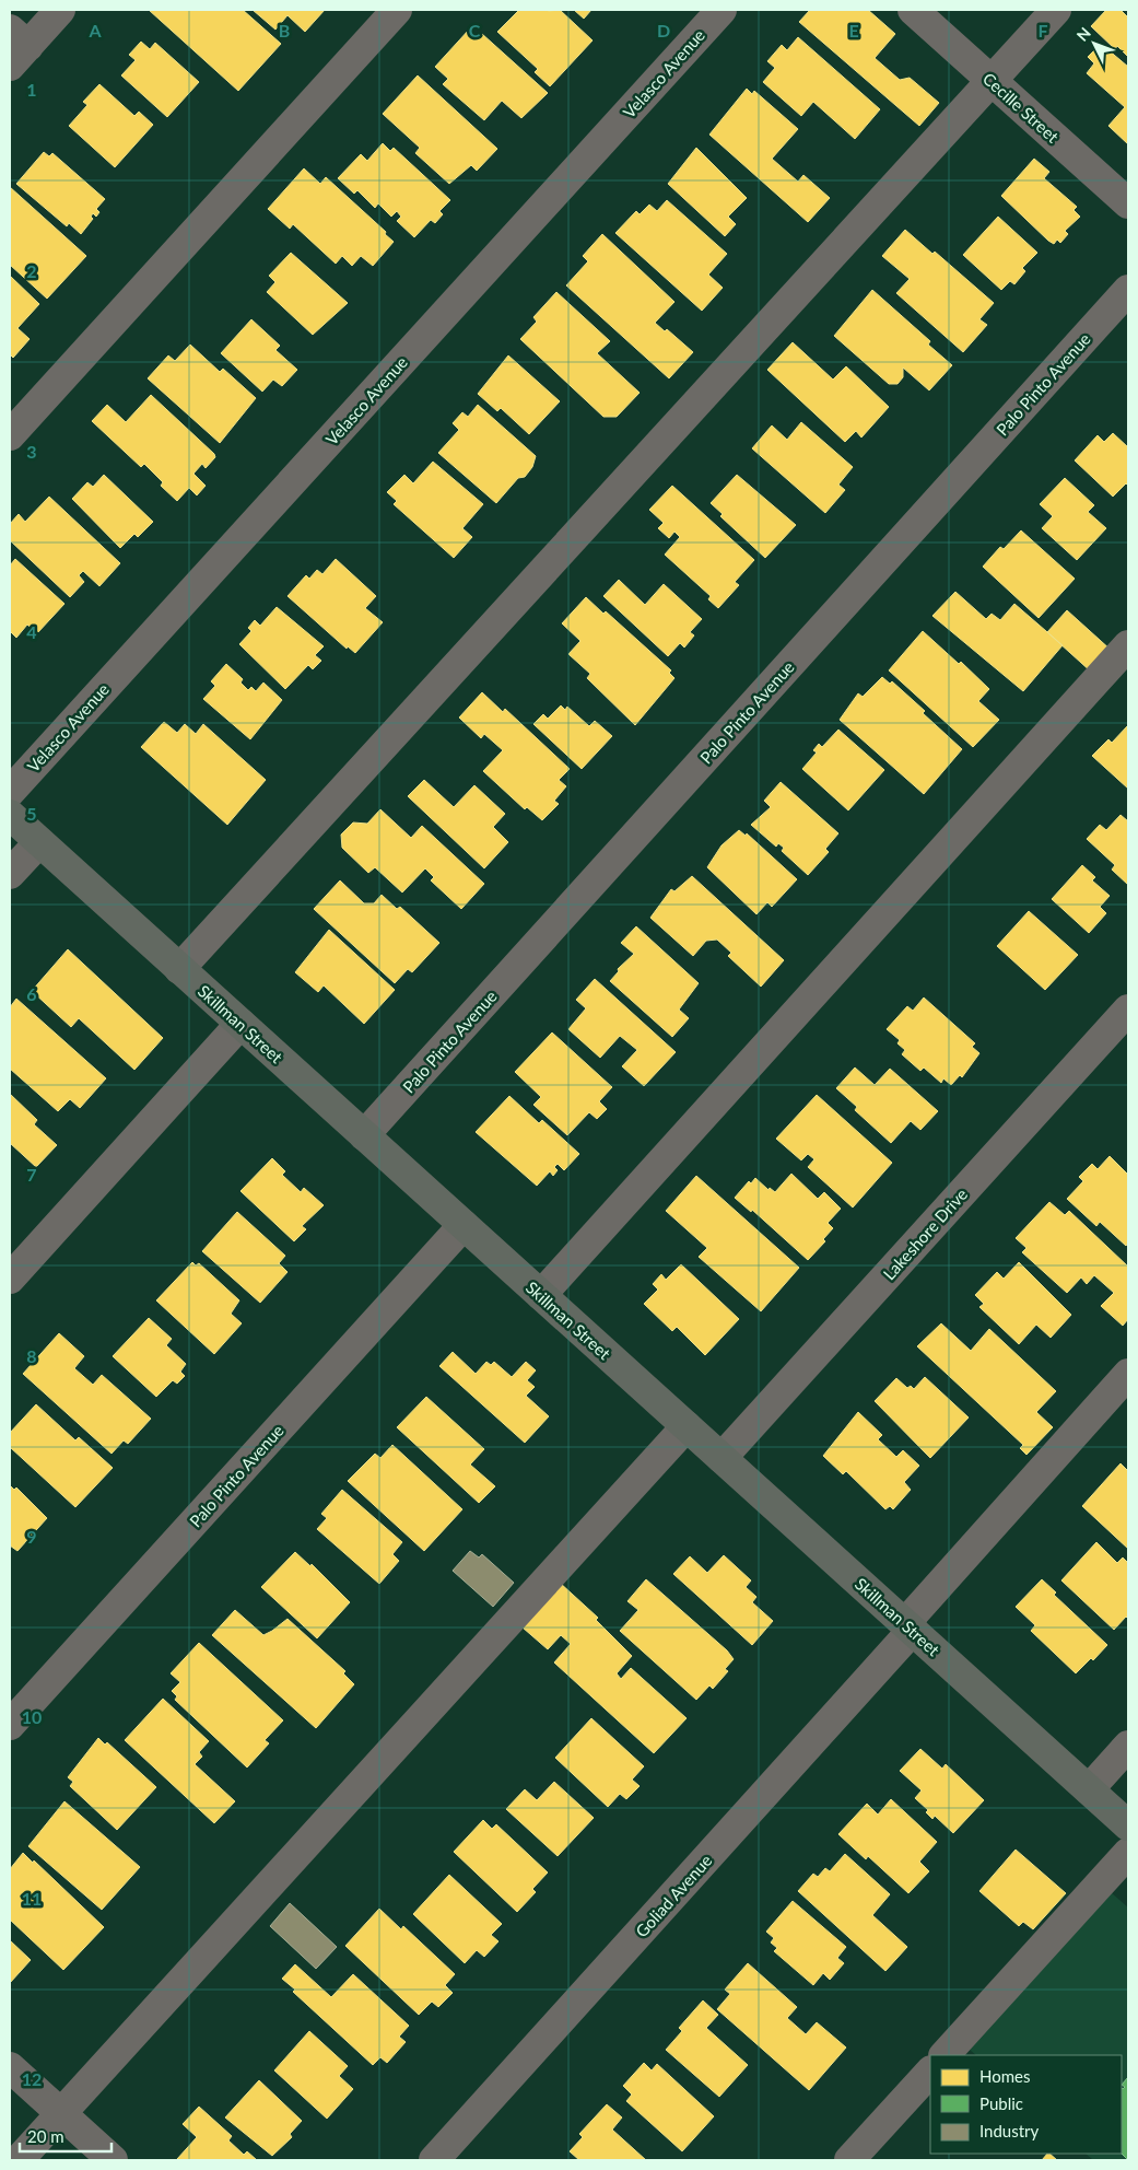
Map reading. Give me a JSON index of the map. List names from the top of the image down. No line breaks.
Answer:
{"streets":{"main road":["Skillman Street"],"street":["Velasco Avenue","Cecille Street","Palo Pinto Avenue","Lakeshore Drive","Goliad Avenue"]},"crossings":[["Palo Pinto Avenue","Skillman Street"],["Skillman Street","Lakeshore Drive"],["Skillman Street","Goliad Avenue"]],"legend":["Homes","Public","Industry"],"scale_bar":"20 m","north":"top left","grid":{"columns":["A","B","C","D","E","F"],"rows":["1","2","3","4","5","6","7","8","9","10","11","12"]}}
